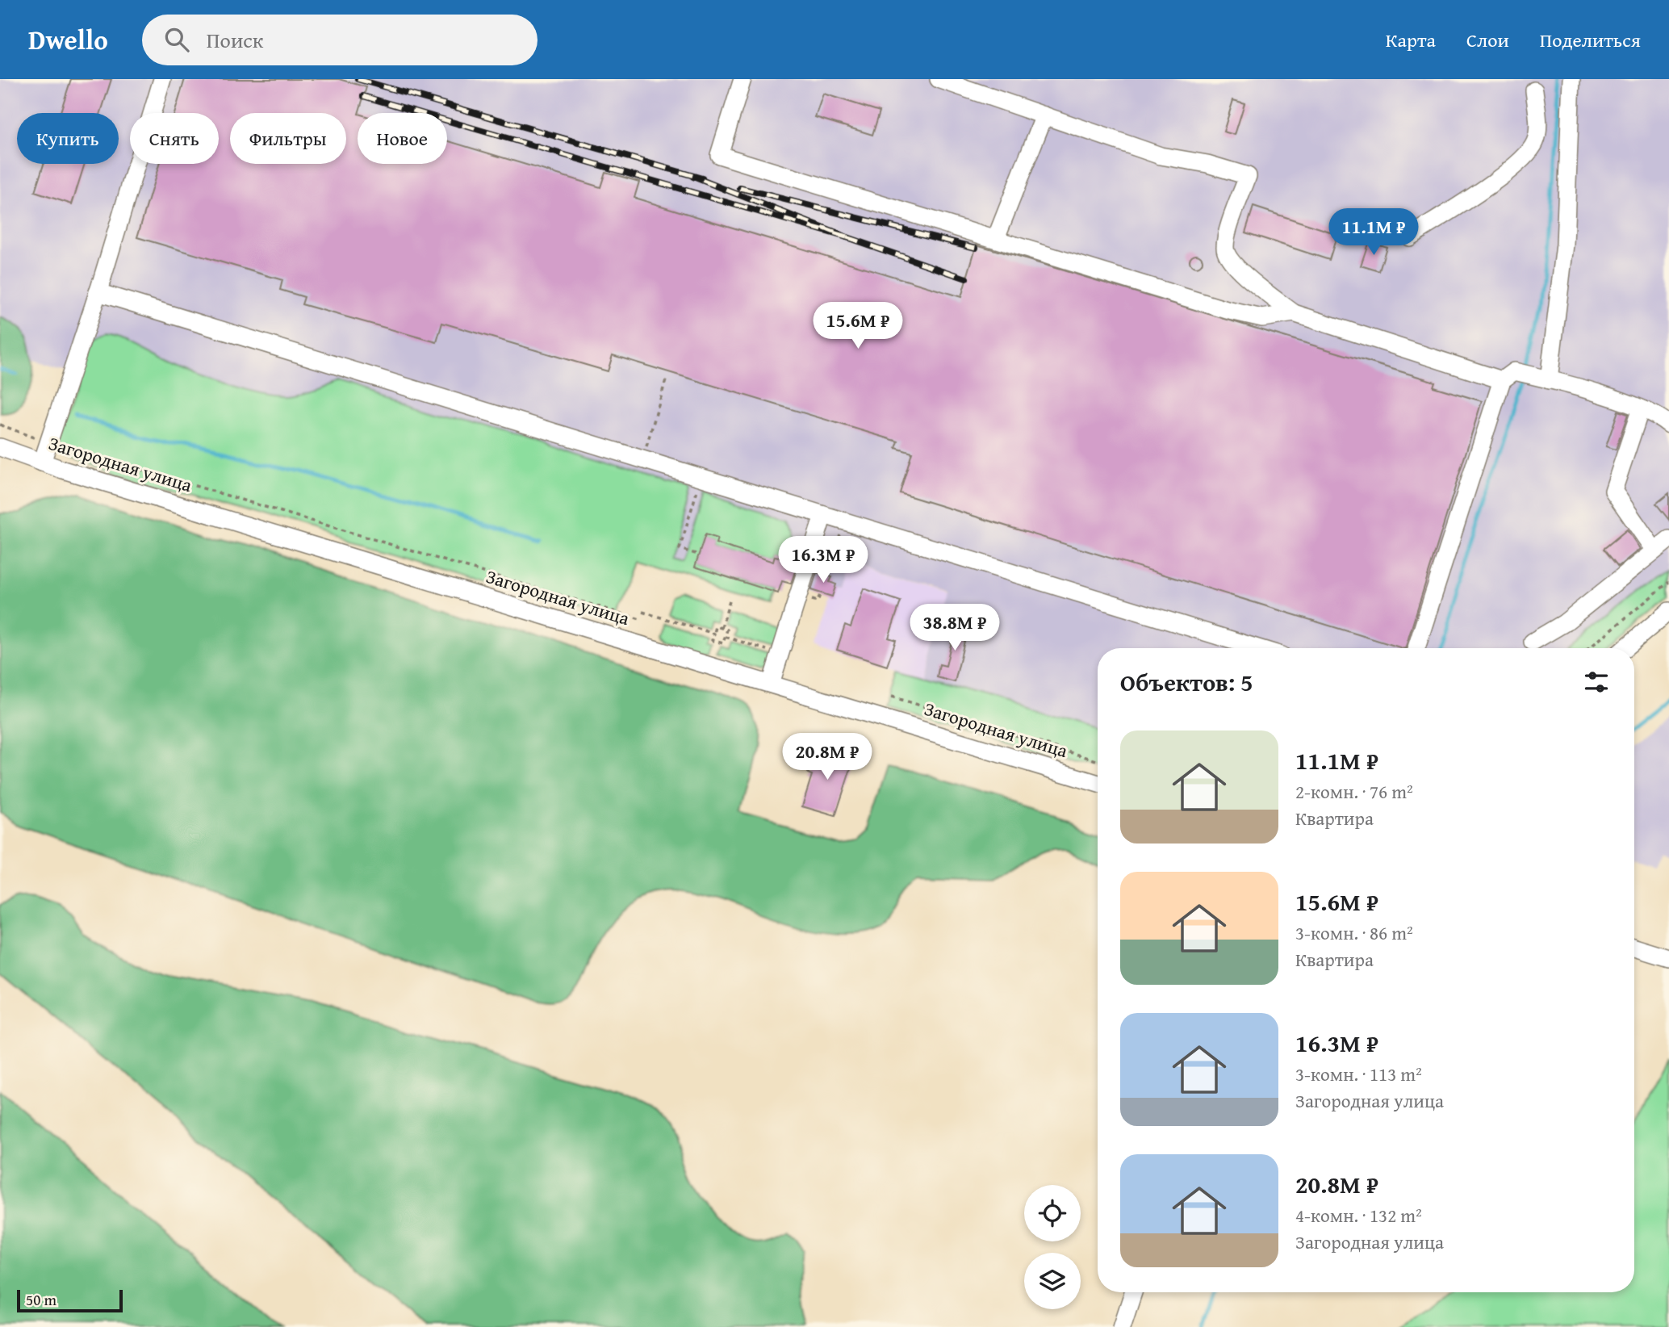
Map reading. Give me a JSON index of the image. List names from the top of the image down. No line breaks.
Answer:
{"streets":{"street":["Загородная улица"]},"scale_bar":"50 m","page":{"header":"Dwello","search":"Поиск","nav":["Карта","Слои","Поделиться"],"chip":["Купить","Снять","Фильтры","Новое"],"price":["11.1M ₽","15.6M ₽","16.3M ₽","38.8M ₽","20.8M ₽"],"heading":"Объектов: 5","list":[{"name":"11.1M ₽","note":"2-комн. · 76 m² · Квартира"},{"name":"15.6M ₽","note":"3-комн. · 86 m² · Квартира"},{"name":"16.3M ₽","note":"3-комн. · 113 m² · Загородная улица"},{"name":"20.8M ₽","note":"4-комн. · 132 m² · Загородная улица"}],"scale":"50 m"}}
